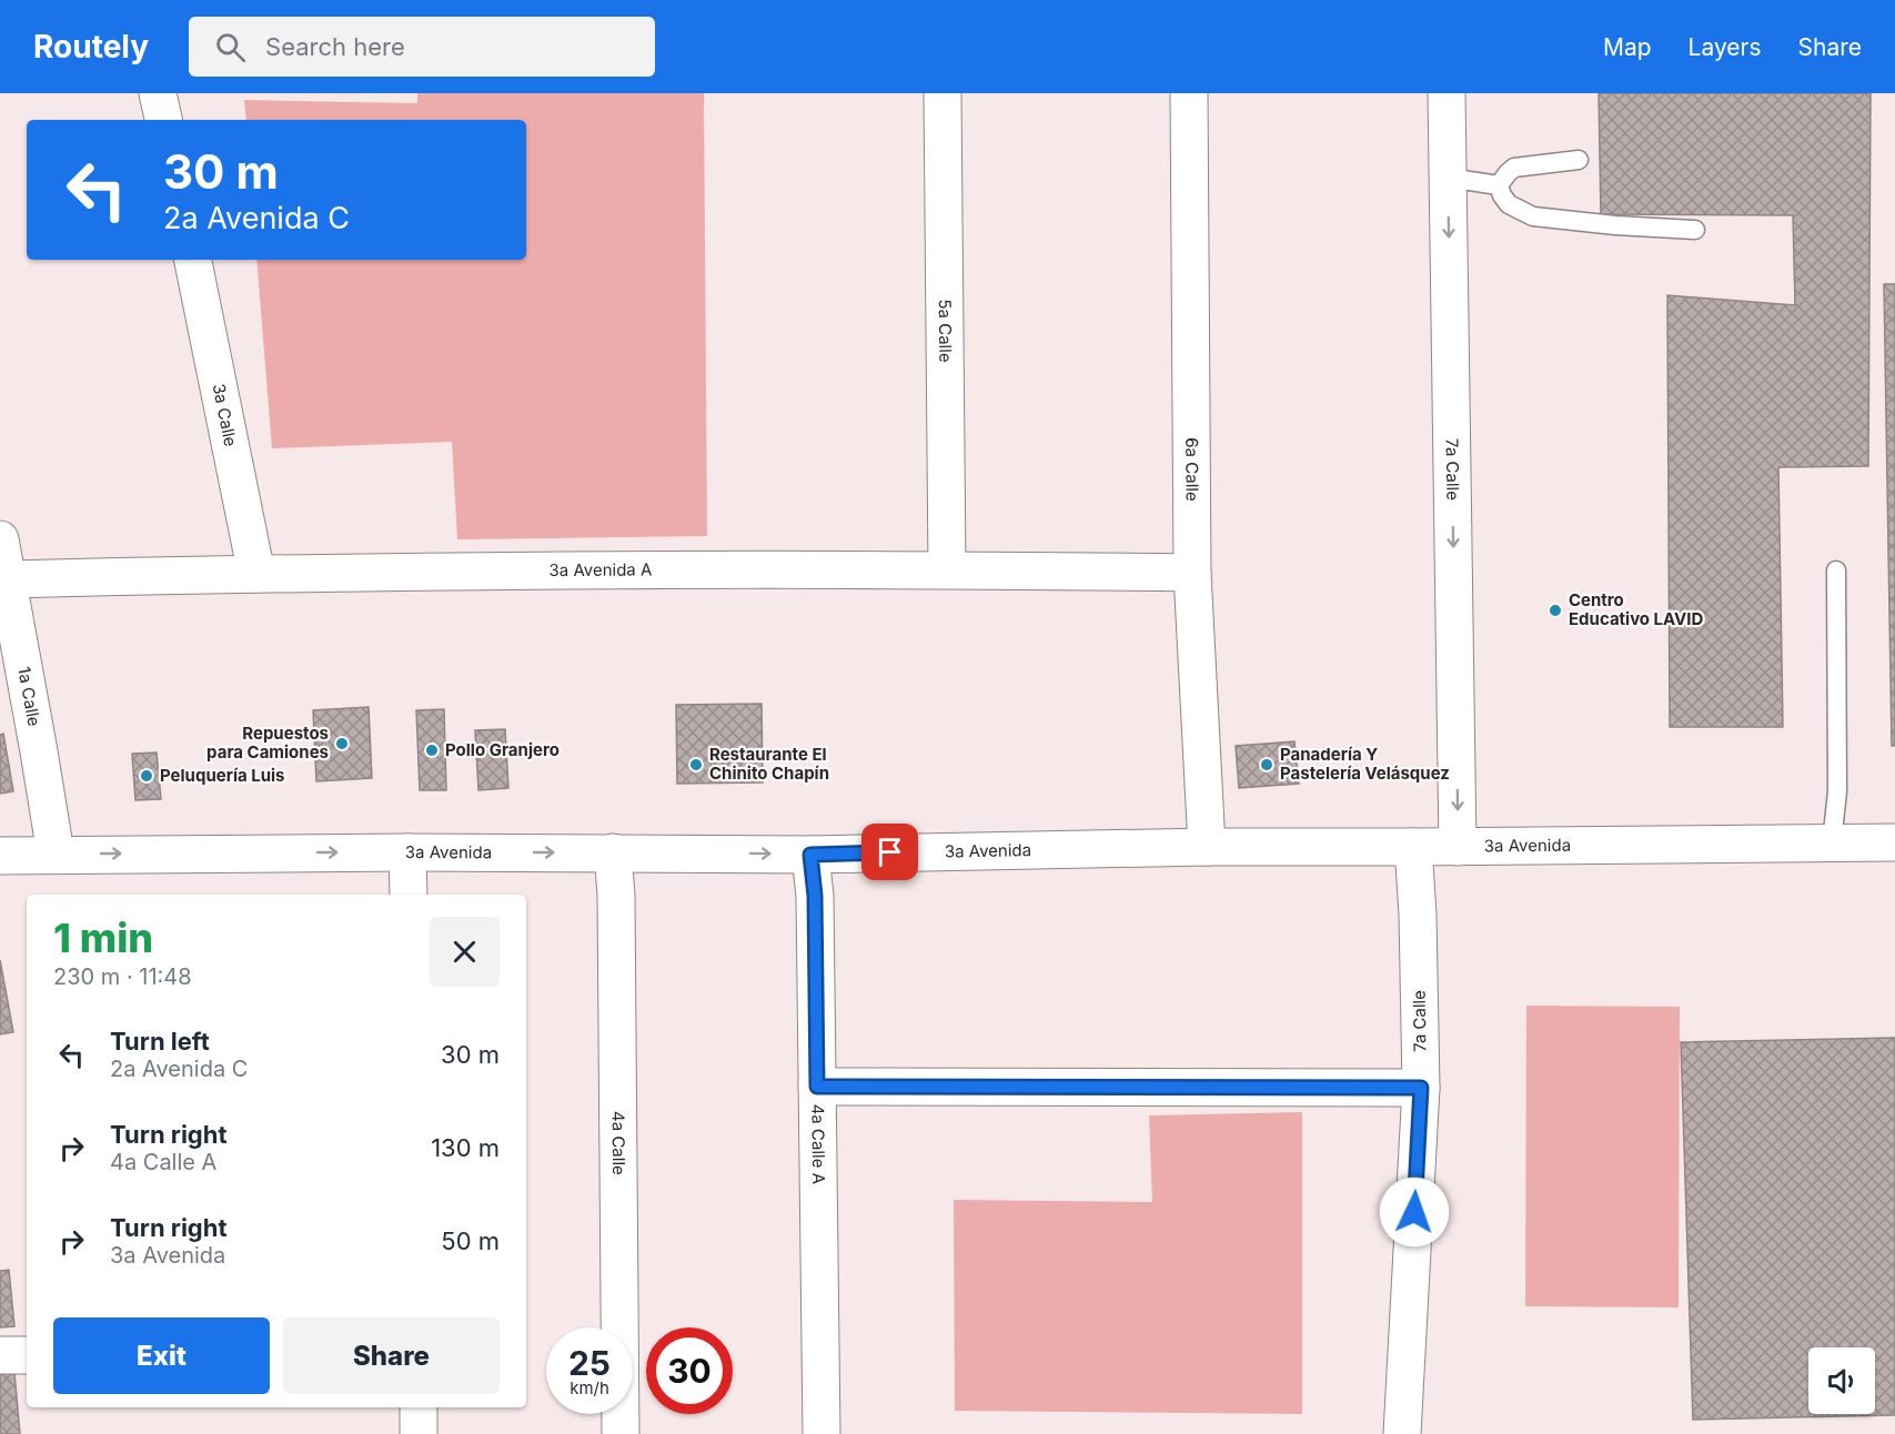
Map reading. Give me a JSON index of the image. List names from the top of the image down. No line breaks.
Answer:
{"streets":{"street":["5a Calle","3a Calle","7a Calle","6a Calle","3a Avenida A","1a Calle","3a Avenida","4a Calle","4a Calle A"]},"crossings":[["5a Calle","3a Avenida A"],["3a Calle","3a Avenida A"],["7a Calle","3a Avenida"],["6a Calle","3a Avenida A"],["6a Calle","3a Avenida"],["3a Avenida A","1a Calle"],["1a Calle","3a Avenida"],["3a Avenida","4a Calle"],["3a Avenida","4a Calle A"]],"one_way":["7a Calle","3a Avenida"],"places":["Centro Educativo LAVID","Repuestos para Camiones","Pollo Granjero","Restaurante El Chinito Chapín","Panadería Y Pastelería Velásquez","Peluquería Luis"],"page":{"header":"Routely","search":"Search here","nav":["Map","Layers","Share"],"turn":["30 m","2a Avenida C"],"heading":["1 min","230 m · 11:48"],"list":[{"name":"Turn left","note":"2a Avenida C","value":"30 m"},{"name":"Turn right","note":"4a Calle A","value":"130 m"},{"name":"Turn right","note":"3a Avenida","value":"50 m"}],"buttons":["Exit","Share"],"speed":"25 km/h","limit":"30"}}
